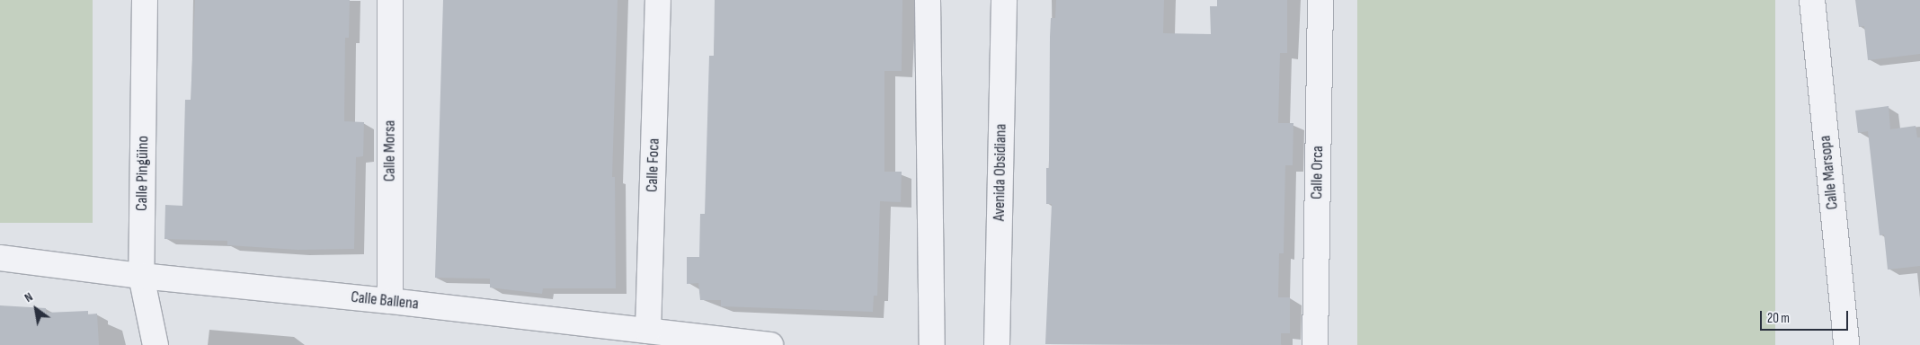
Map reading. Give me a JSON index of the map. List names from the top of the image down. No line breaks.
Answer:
{"streets":{"street":["Calle Morsa","Calle Foca","Avenida Obsidiana","Calle Orca","Calle Marsopa","Calle Pingüino","Calle Ballena"]},"crossings":[["Calle Morsa","Calle Ballena"],["Calle Foca","Calle Ballena"],["Calle Pingüino","Calle Ballena"]],"scale_bar":"20 m","north":"top left"}
